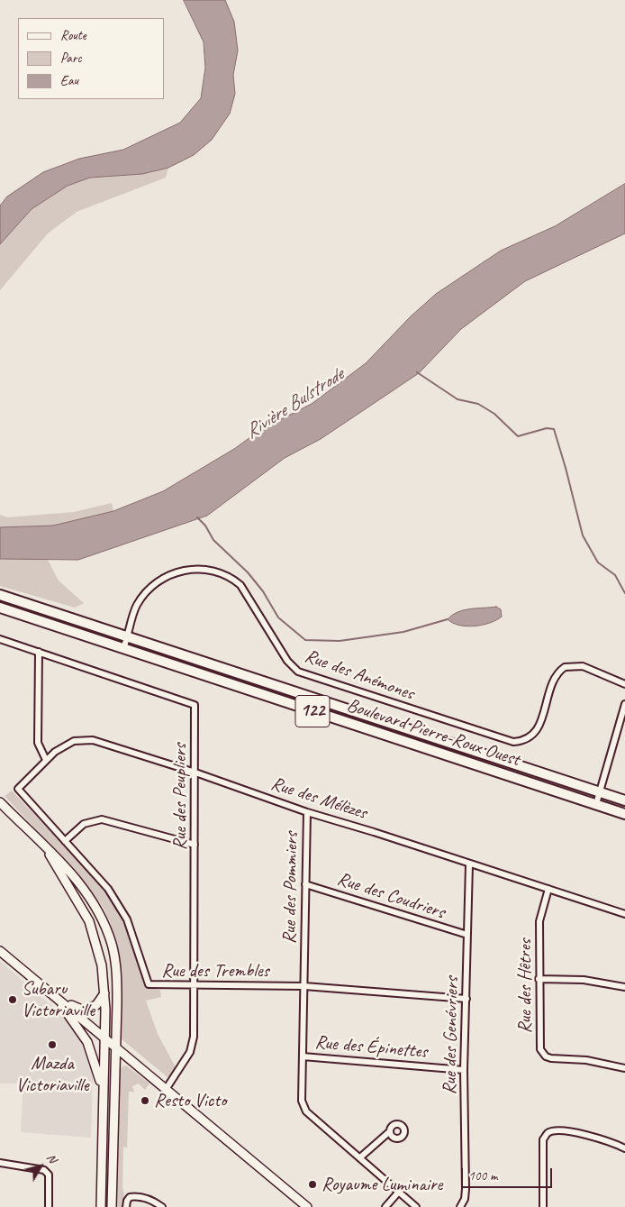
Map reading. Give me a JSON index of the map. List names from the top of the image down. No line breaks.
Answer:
{"streets":{"main road":["122","Boulevard Pierre-Roux Ouest"],"street":["Rue des Anémones","Rue des Peupliers","Rue des Mélèzes","Rue des Pommiers","Rue des Coudriers","Rue des Trembles","Rue des Hêtres","Rue des Genévriers","Rue des Épinettes"]},"crossings":[["Rue des Anémones","Boulevard Pierre-Roux Ouest"],["Rue des Peupliers","Rue des Mélèzes"],["Rue des Peupliers","Rue des Trembles"],["Rue des Mélèzes","Rue des Pommiers"],["Rue des Mélèzes","Rue des Trembles"],["Rue des Mélèzes","Rue des Hêtres"],["Rue des Mélèzes","Rue des Genévriers"],["Rue des Pommiers","Rue des Coudriers"],["Rue des Pommiers","Rue des Trembles"],["Rue des Pommiers","Rue des Épinettes"],["Rue des Coudriers","Rue des Genévriers"],["Rue des Trembles","Rue des Genévriers"],["Rue des Genévriers","Rue des Épinettes"]],"water":["Rivière Bulstrode"],"places":["Subaru Victoriaville","Mazda Victoriaville","Resto Victo","Royaume Luminaire"],"legend":["Route","Parc","Eau"],"scale_bar":"100 m","north":"top right"}
